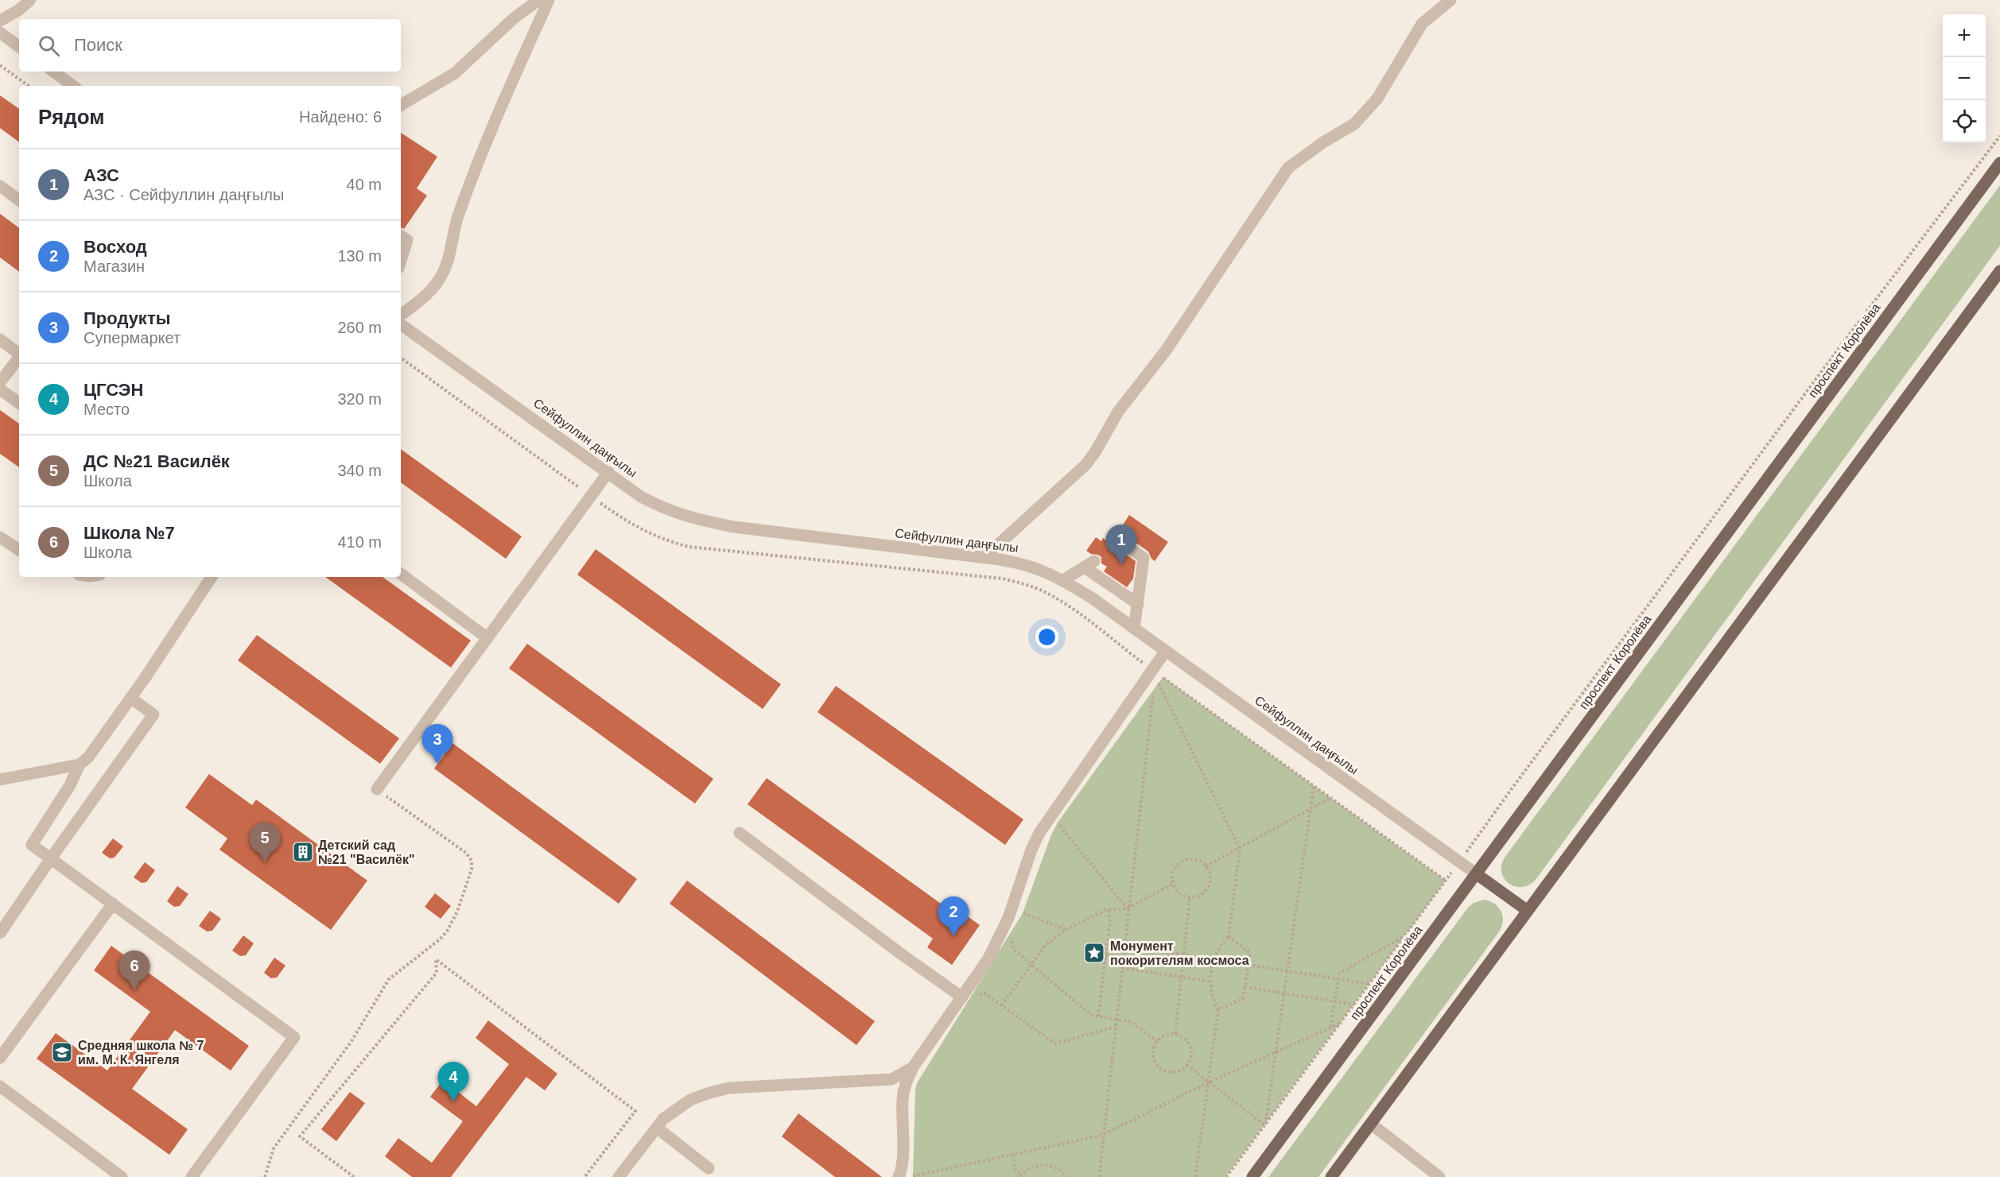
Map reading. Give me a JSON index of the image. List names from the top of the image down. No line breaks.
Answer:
{"streets":{"main road":["проспект Королёва"],"street":["Сейфуллин даңғылы"]},"crossings":[["проспект Королёва","Сейфуллин даңғылы"]],"places":{"building":["Детский сад №21 \"Василёк\""],"place":["Монумент покорителям космоса"],"school or university":["Средняя школа № 7 им. М. К. Янгеля"]},"page":{"map_buttons":["+","−"],"search":"Поиск","heading":["Рядом","Найдено: 6"],"list":[{"mark":"1","name":"АЗС","note":"АЗС · Сейфуллин даңғылы","value":"40 m"},{"mark":"2","name":"Восход","note":"Магазин","value":"130 m"},{"mark":"3","name":"Продукты","note":"Супермаркет","value":"260 m"},{"mark":"4","name":"ЦГСЭН","note":"Место","value":"320 m"},{"mark":"5","name":"ДС №21 Василёк","note":"Школа","value":"340 m"},{"mark":"6","name":"Школа №7","note":"Школа","value":"410 m"}],"pins":["1","3","5","2","6","4"]}}
